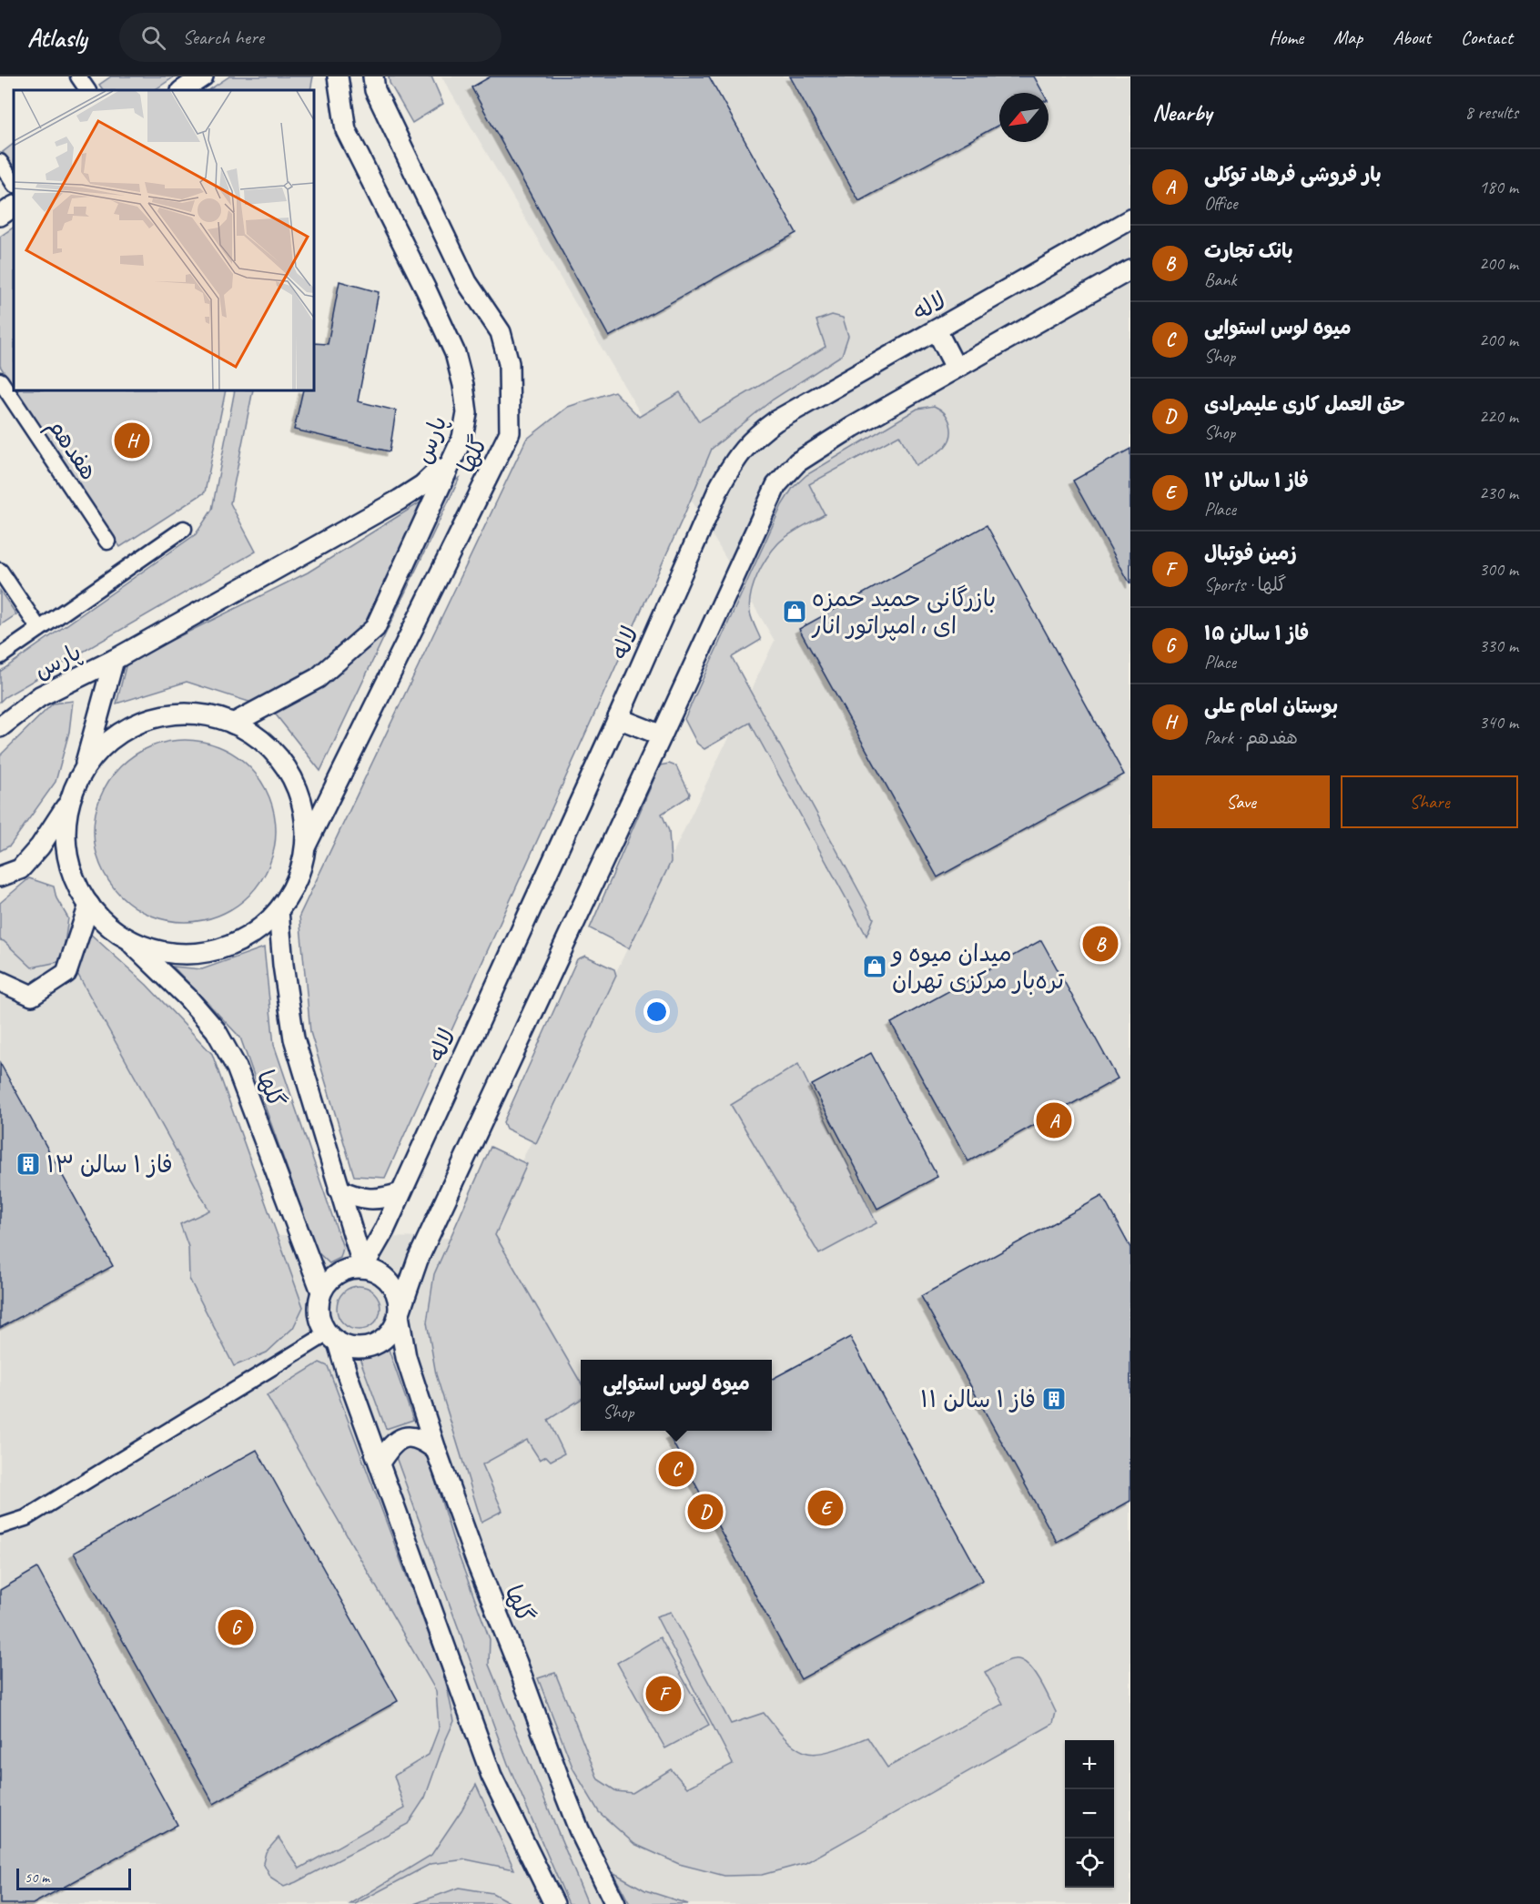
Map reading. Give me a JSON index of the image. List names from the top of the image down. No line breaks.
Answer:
{"streets":{"street":["لاله","پارس","هفدهم","گلها"]},"crossings":[["لاله","گلها"]],"places":{"shop":["بازرگانی حمید حمزه ای ، امپراتور انار","میدان میوه و تره‌بار مرکزی تهران"],"building":["فاز ۱ سالن ۱۳","فاز ۱ سالن ۱۱"]},"scale_bar":"50 m","north":"bottom left","page":{"header":"Atlasly","search":"Search here","nav":["Home","Map","About","Contact"],"heading":["Nearby","8 results"],"list":[{"mark":"A","name":"بار فروشی فرهاد توکلی","note":"Office","value":"180 m"},{"mark":"B","name":"بانک تجارت","note":"Bank","value":"200 m"},{"mark":"C","name":"میوه لوس استوایی","note":"Shop","value":"200 m"},{"mark":"D","name":"حق العمل کاری علیمرادی","note":"Shop","value":"220 m"},{"mark":"E","name":"فاز ۱ سالن ۱۲","note":"Place","value":"230 m"},{"mark":"F","name":"زمین فوتبال","note":"Sports · گلها","value":"300 m"},{"mark":"G","name":"فاز ۱ سالن ۱۵","note":"Place","value":"330 m"},{"mark":"H","name":"بوستان امام علی","note":"Park · هفدهم","value":"340 m"}],"pins":["H","B","A","C","E","D","G","F"],"buttons":["Save","Share"],"popup":["میوه لوس استوایی","Shop"],"map_buttons":["+","−"],"scale":"50 m"}}
